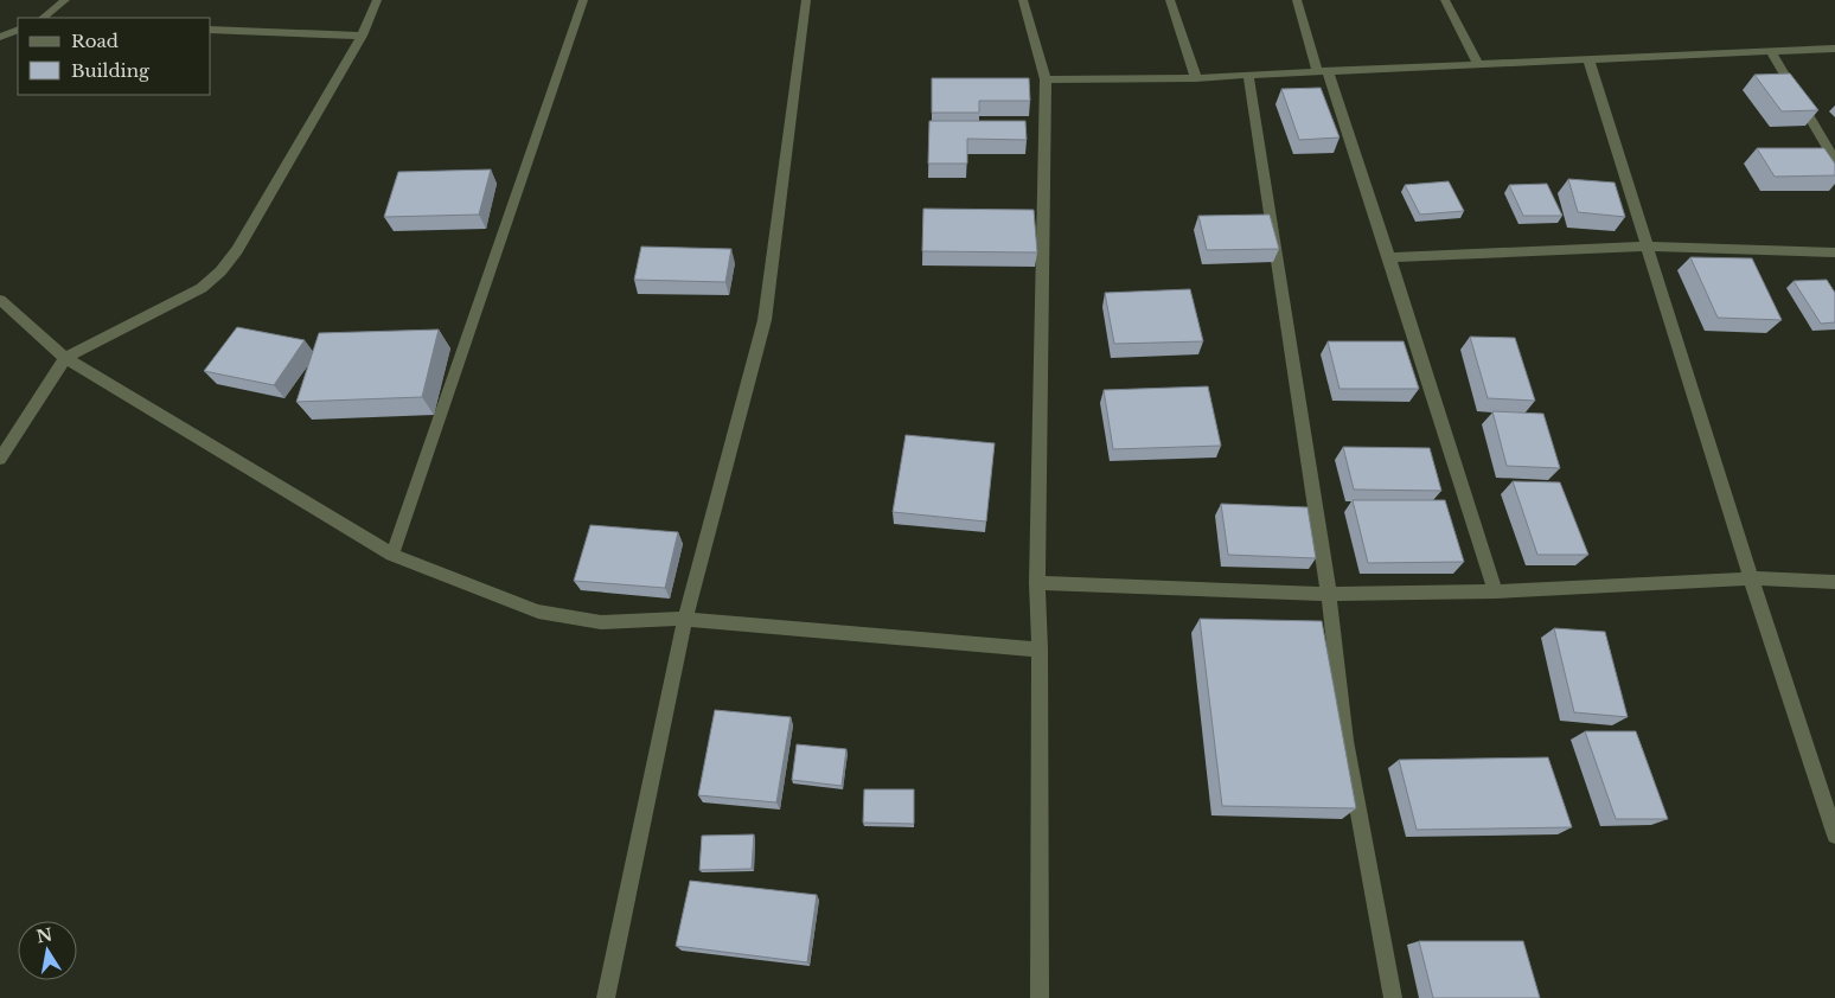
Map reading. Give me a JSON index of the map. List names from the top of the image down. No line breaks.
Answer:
{"legend":["Road","Building"],"north":"top"}
